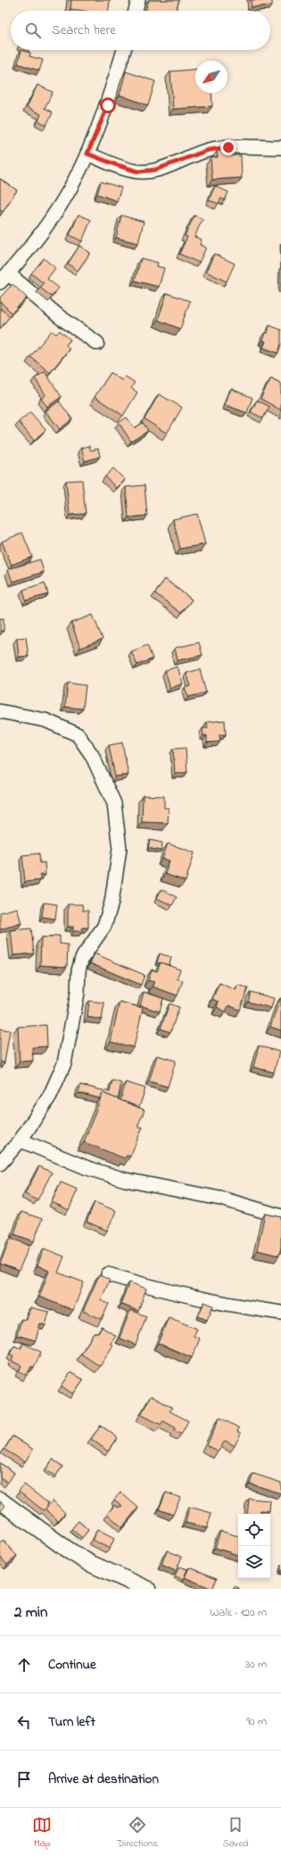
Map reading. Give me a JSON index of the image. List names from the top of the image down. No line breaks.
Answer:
{"north":"bottom left","page":{"search":"Search here","heading":["2 min","Walk · 120 m"],"list":[["Continue","30 m"],["Turn left","90 m"],"Arrive at destination"],"nav":["Map","Directions","Saved"]}}
